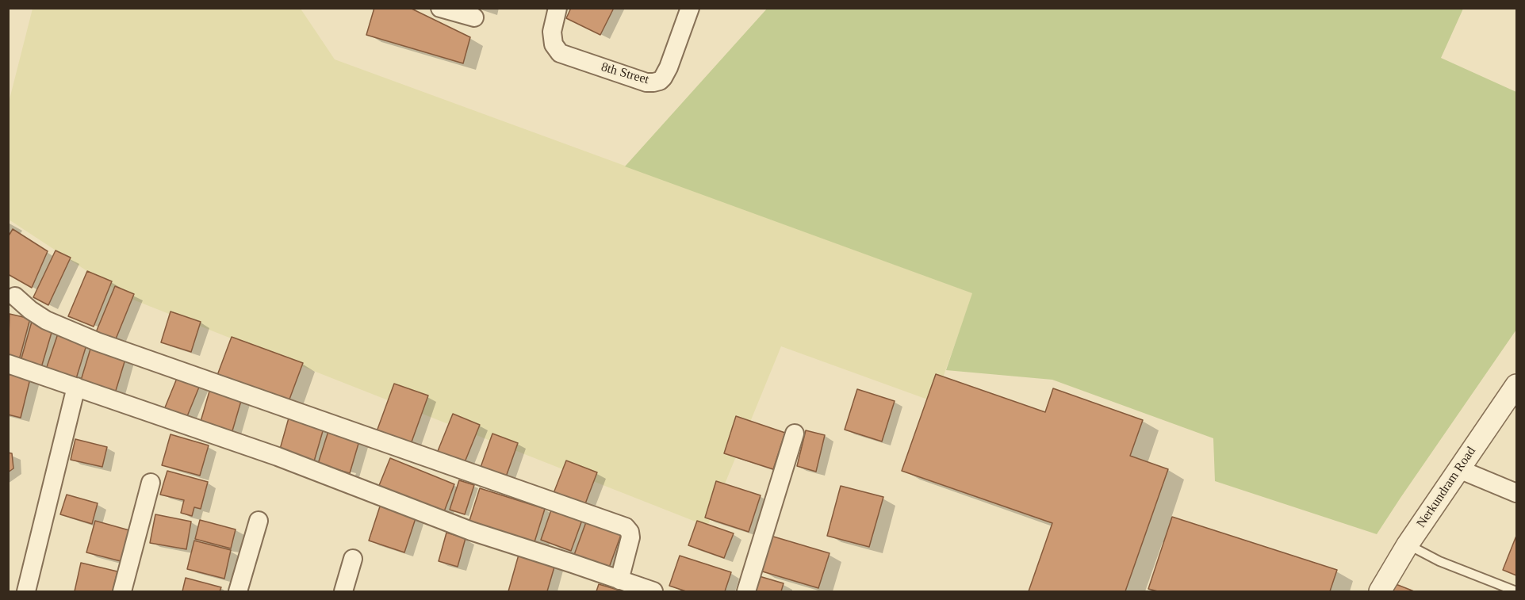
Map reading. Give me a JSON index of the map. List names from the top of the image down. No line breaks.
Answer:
{"streets":{"street":["8th Street","Nerkundram Road"]}}
